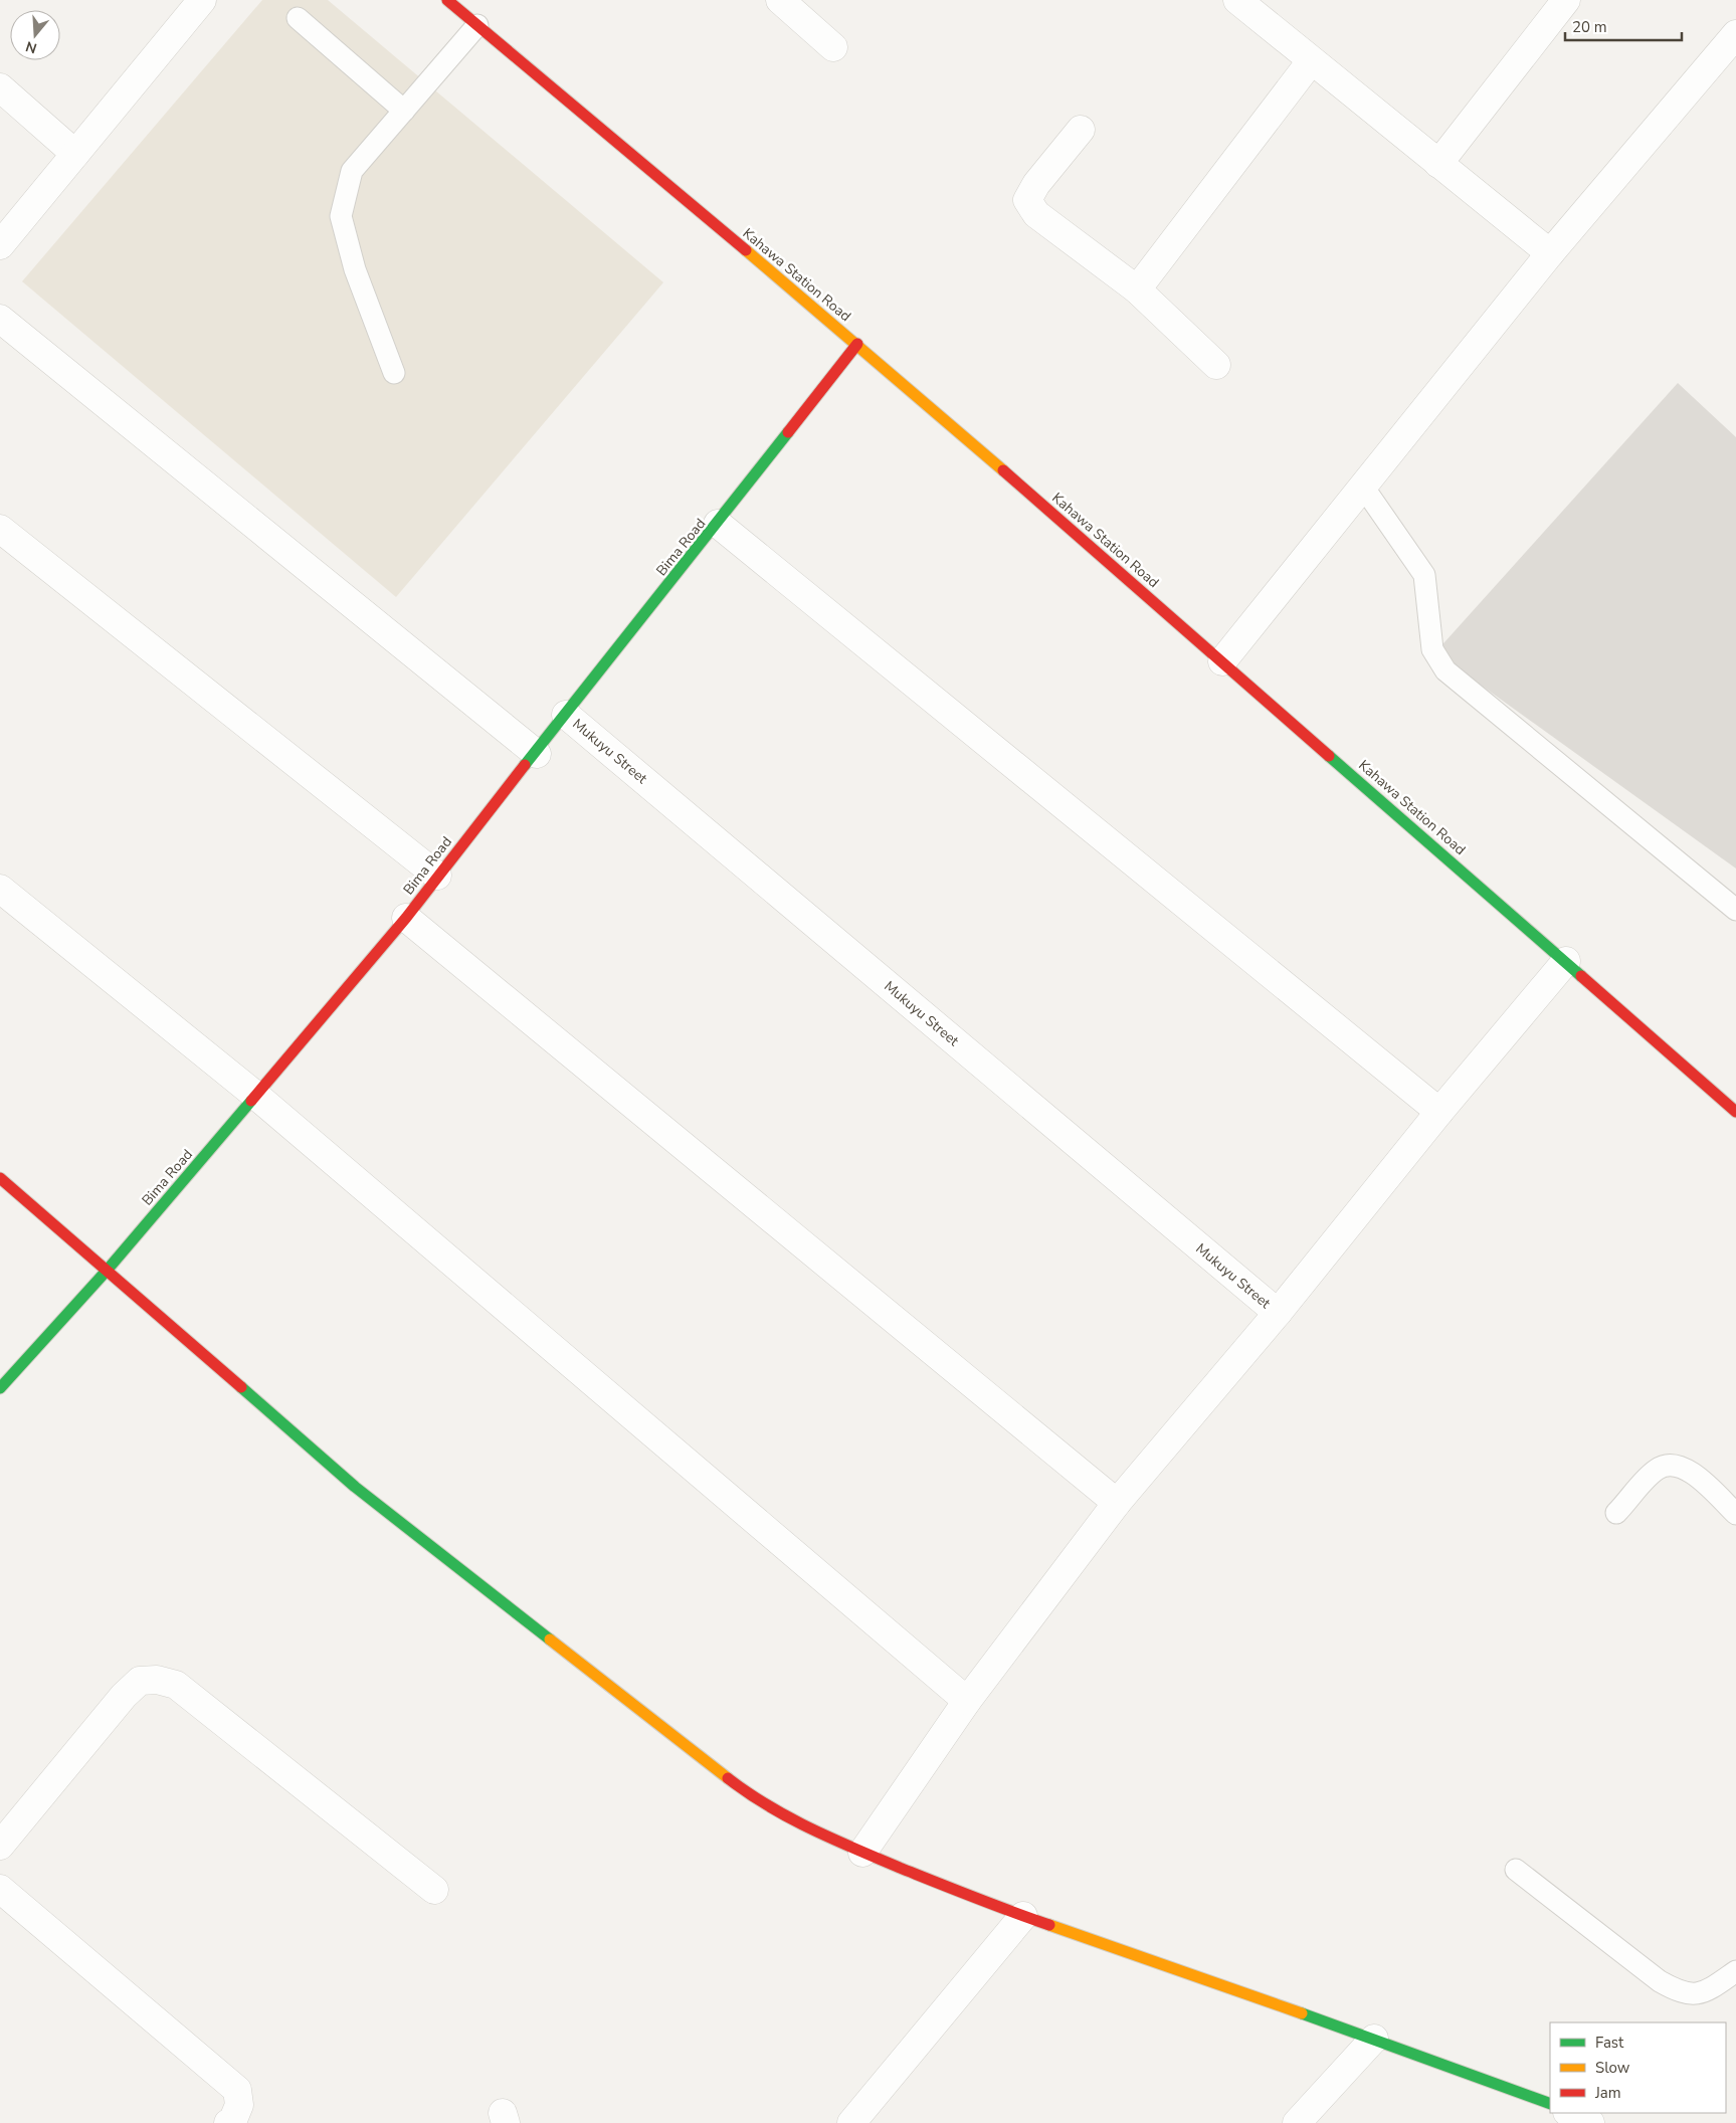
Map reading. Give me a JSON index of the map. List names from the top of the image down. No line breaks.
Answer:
{"streets":{"street":["Kahawa Station Road","Bima Road","Mukuyu Street"]},"crossings":[["Kahawa Station Road","Bima Road"],["Bima Road","Mukuyu Street"]],"legend":["Fast","Slow","Jam"],"scale_bar":"20 m","north":"bottom"}
